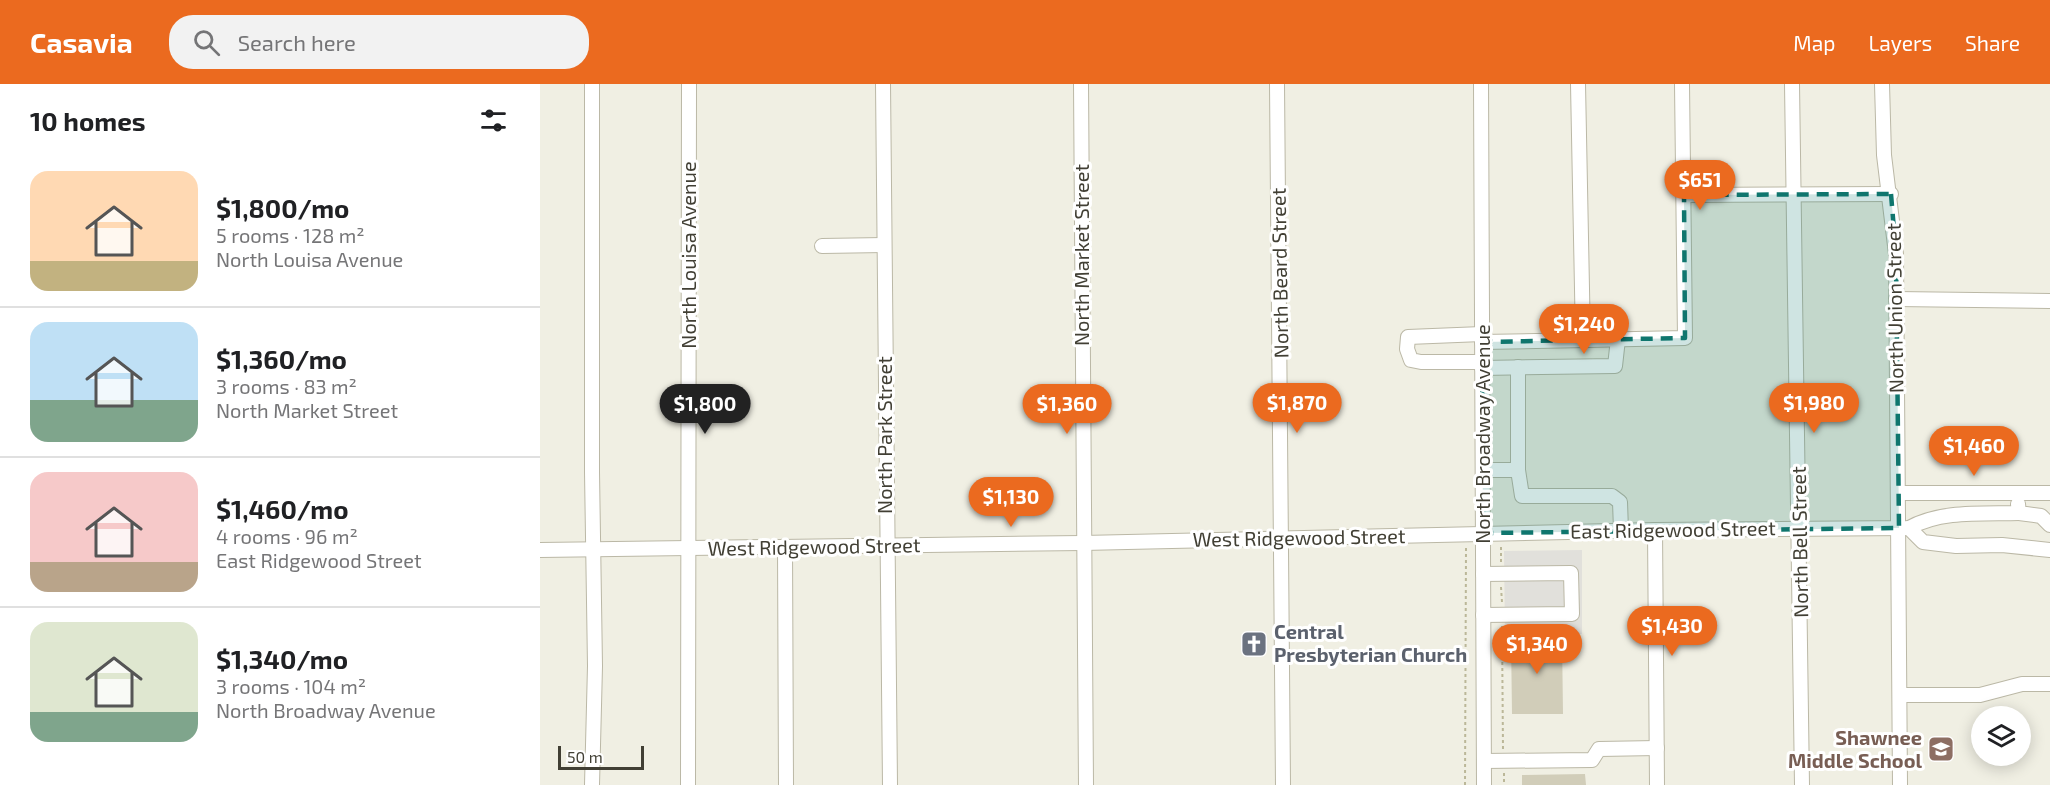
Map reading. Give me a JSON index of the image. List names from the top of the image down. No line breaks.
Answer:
{"streets":{"street":["North Louisa Avenue","North Market Street","North Beard Street","North Union Street","North Broadway Avenue","North Park Street","East Ridgewood Street","West Ridgewood Street","North Bell Street"]},"crossings":[["North Louisa Avenue","West Ridgewood Street"],["North Market Street","West Ridgewood Street"],["North Beard Street","West Ridgewood Street"],["North Union Street","East Ridgewood Street"],["North Broadway Avenue","East Ridgewood Street"],["North Broadway Avenue","West Ridgewood Street"],["North Park Street","West Ridgewood Street"],["East Ridgewood Street","West Ridgewood Street"],["East Ridgewood Street","North Bell Street"]],"places":{"church":["Central Presbyterian Church"],"school or university":["Shawnee Middle School"]},"scale_bar":"50 m","page":{"header":"Casavia","search":"Search here","nav":["Map","Layers","Share"],"heading":"10 homes","list":[{"name":"$1,800/mo","note":"5 rooms · 128 m² · North Louisa Avenue"},{"name":"$1,360/mo","note":"3 rooms · 83 m² · North Market Street"},{"name":"$1,460/mo","note":"4 rooms · 96 m² · East Ridgewood Street"},{"name":"$1,340/mo","note":"3 rooms · 104 m² · North Broadway Avenue"}],"price":["$651","$1,240","$1,870","$1,980","$1,800","$1,360","$1,460","$1,130","$1,430","$1,340"],"scale":"50 m"}}
